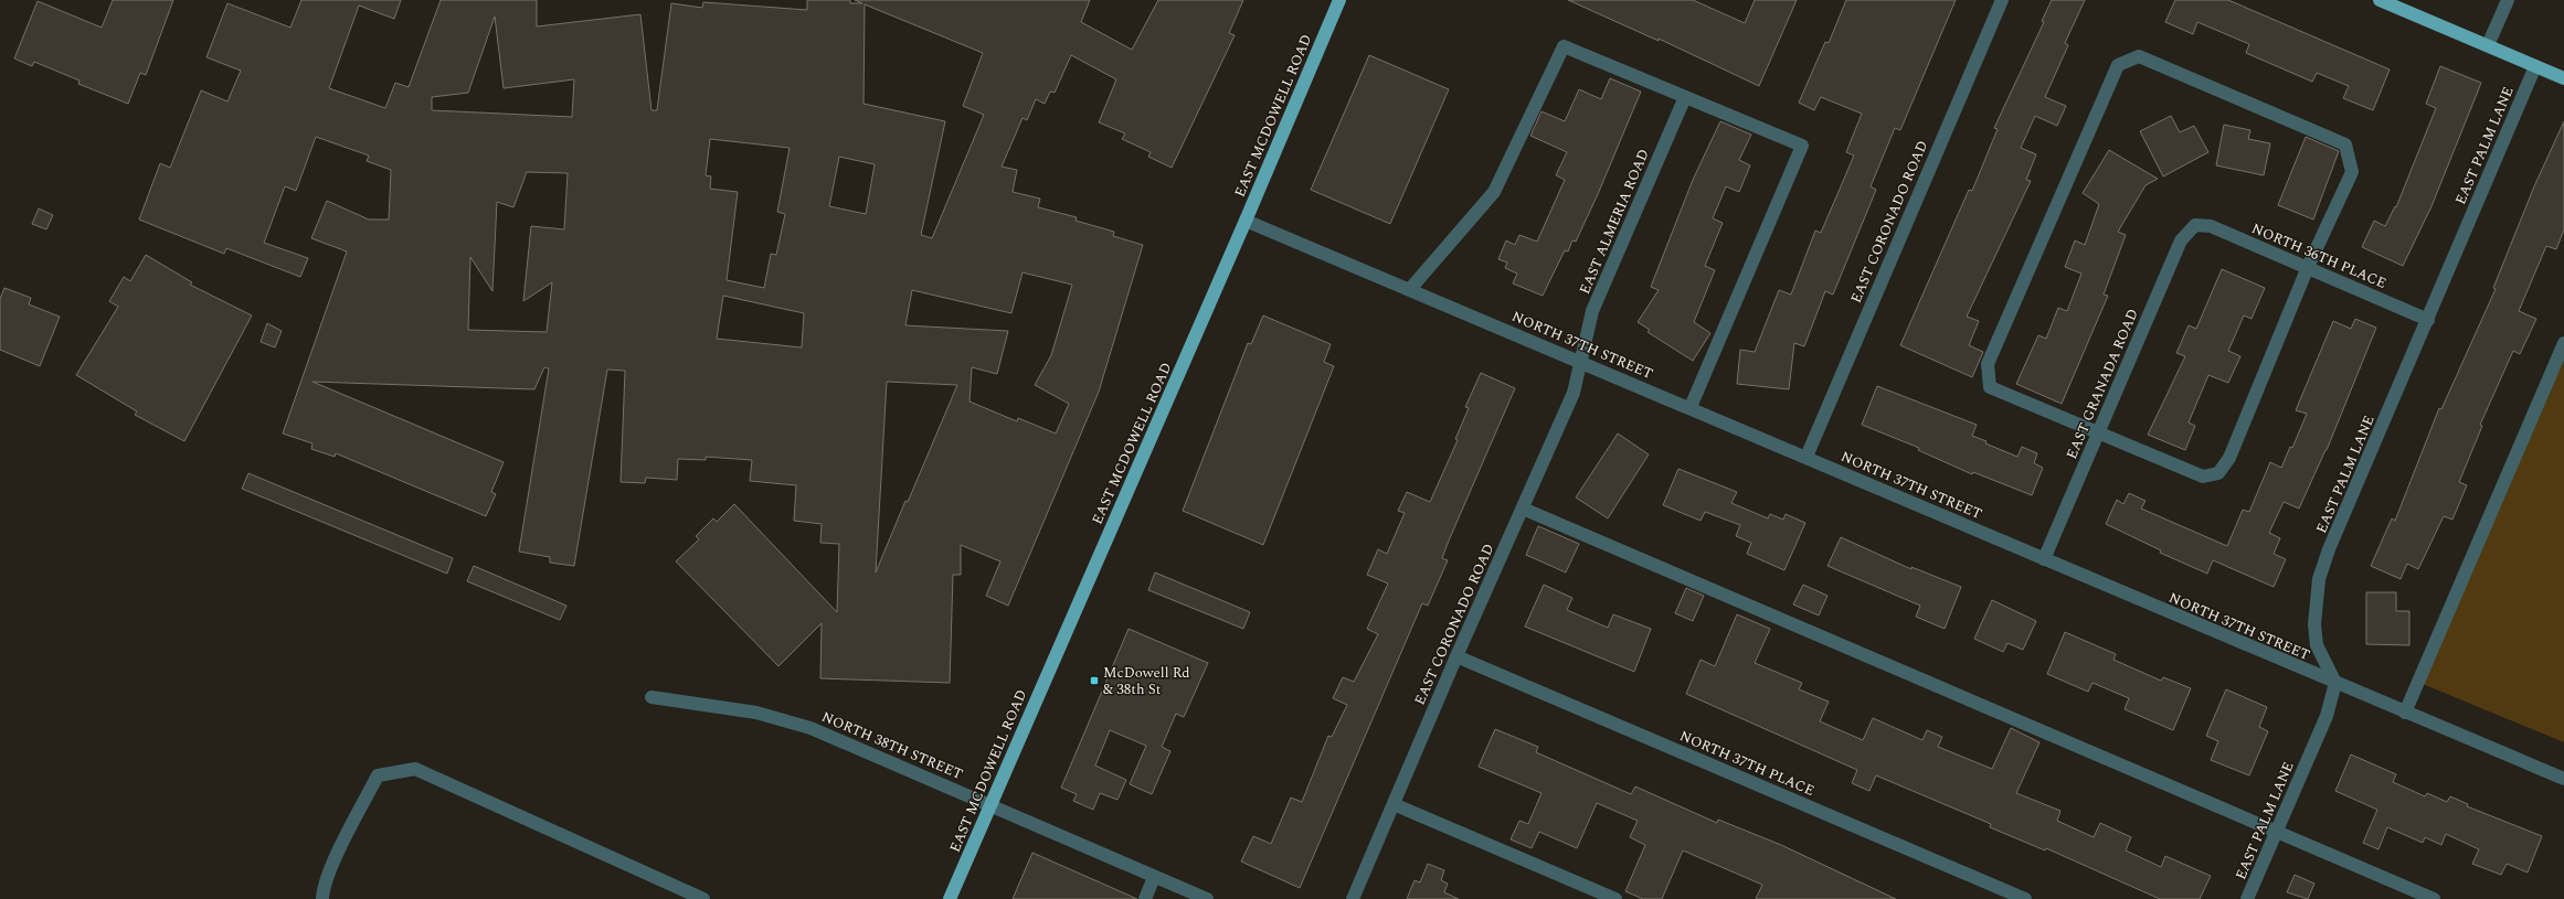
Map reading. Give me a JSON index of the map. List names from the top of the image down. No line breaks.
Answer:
{"streets":{"main road":["EAST MCDOWELL ROAD"],"street":["EAST PALM LANE","EAST ALMERIA ROAD","EAST CORONADO ROAD","NORTH 36TH PLACE","NORTH 37TH STREET","EAST GRANADA ROAD","NORTH 38TH STREET","NORTH 37TH PLACE"]},"crossings":[["EAST MCDOWELL ROAD","NORTH 37TH STREET"],["EAST MCDOWELL ROAD","NORTH 38TH STREET"],["EAST PALM LANE","NORTH 36TH PLACE"],["EAST PALM LANE","NORTH 37TH STREET"],["EAST ALMERIA ROAD","EAST CORONADO ROAD"],["EAST ALMERIA ROAD","NORTH 37TH STREET"],["EAST CORONADO ROAD","NORTH 37TH STREET"],["EAST CORONADO ROAD","NORTH 37TH PLACE"],["NORTH 36TH PLACE","EAST GRANADA ROAD"],["NORTH 37TH STREET","EAST GRANADA ROAD"]],"places":{"transit":["McDowell Rd & 38th St"]}}
